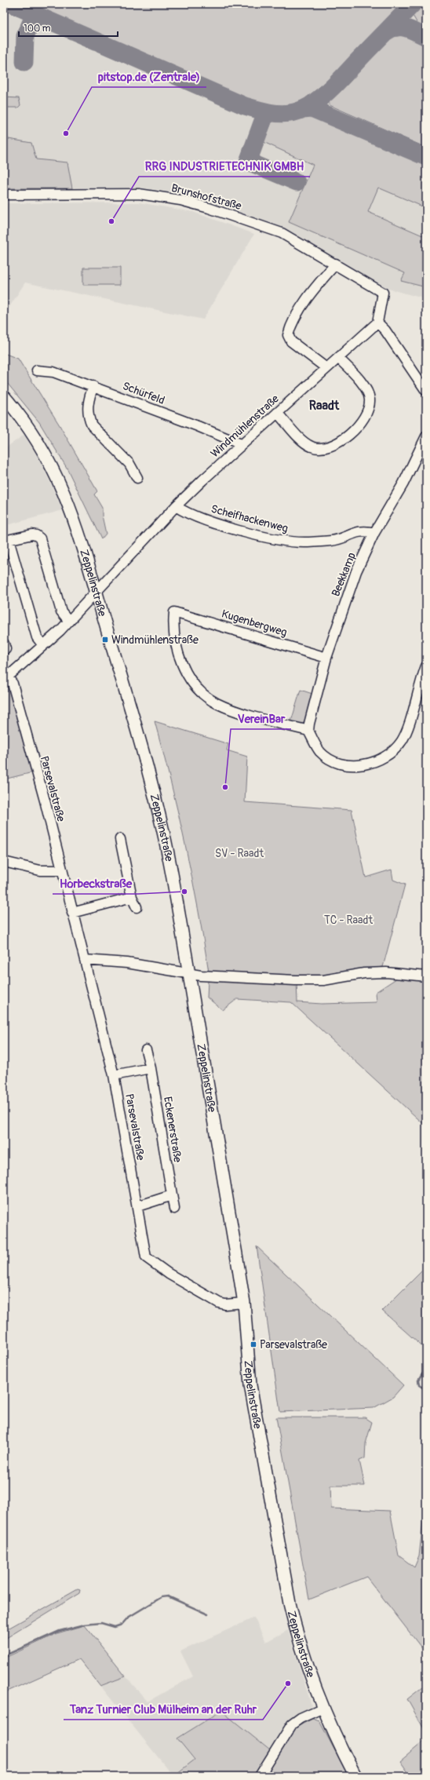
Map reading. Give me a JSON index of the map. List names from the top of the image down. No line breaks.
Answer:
{"streets":{"main road":["Zeppelinstraße"],"street":["Brunshofstraße","Schürfeld","Windmühlenstraße","Scheifhackenweg","Beekkamp","Kugenbergweg","Parsevalstraße","Eckenerstraße"]},"crossings":[["Brunshofstraße","Windmühlenstraße"],["Schürfeld","Windmühlenstraße"],["Windmühlenstraße","Scheifhackenweg"],["Windmühlenstraße","Zeppelinstraße"],["Windmühlenstraße","Parsevalstraße"],["Scheifhackenweg","Beekkamp"],["Beekkamp","Kugenbergweg"],["Zeppelinstraße","Parsevalstraße"]],"districts":["Raadt"],"parks":["SV - Raadt","TC - Raadt"],"places":{"other":["pitstop.de (Zentrale)","RRG INDUSTRIETECHNIK GMBH","VereinBar","Horbeckstraße","Tanz Turnier Club Mülheim an der Ruhr"],"transit":["Windmühlenstraße","Parsevalstraße"]},"scale_bar":"100 m"}
